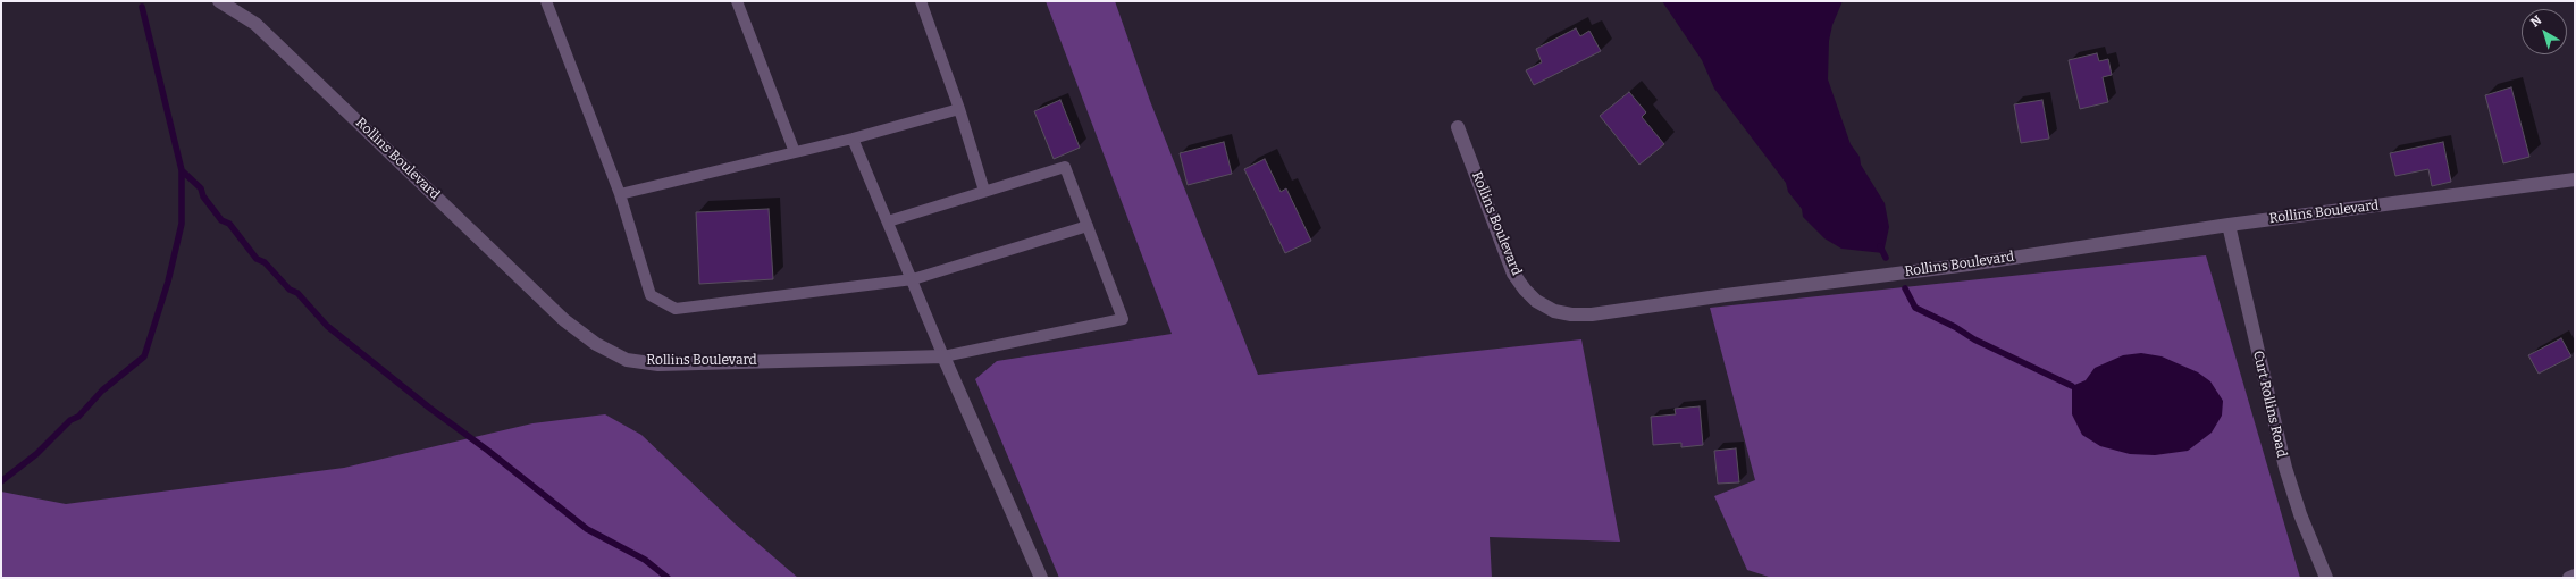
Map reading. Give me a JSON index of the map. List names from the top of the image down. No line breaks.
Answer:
{"streets":{"street":["Rollins Boulevard","Curt Rollins Road"]},"crossings":[["Rollins Boulevard","Curt Rollins Road"]],"north":"top left"}
